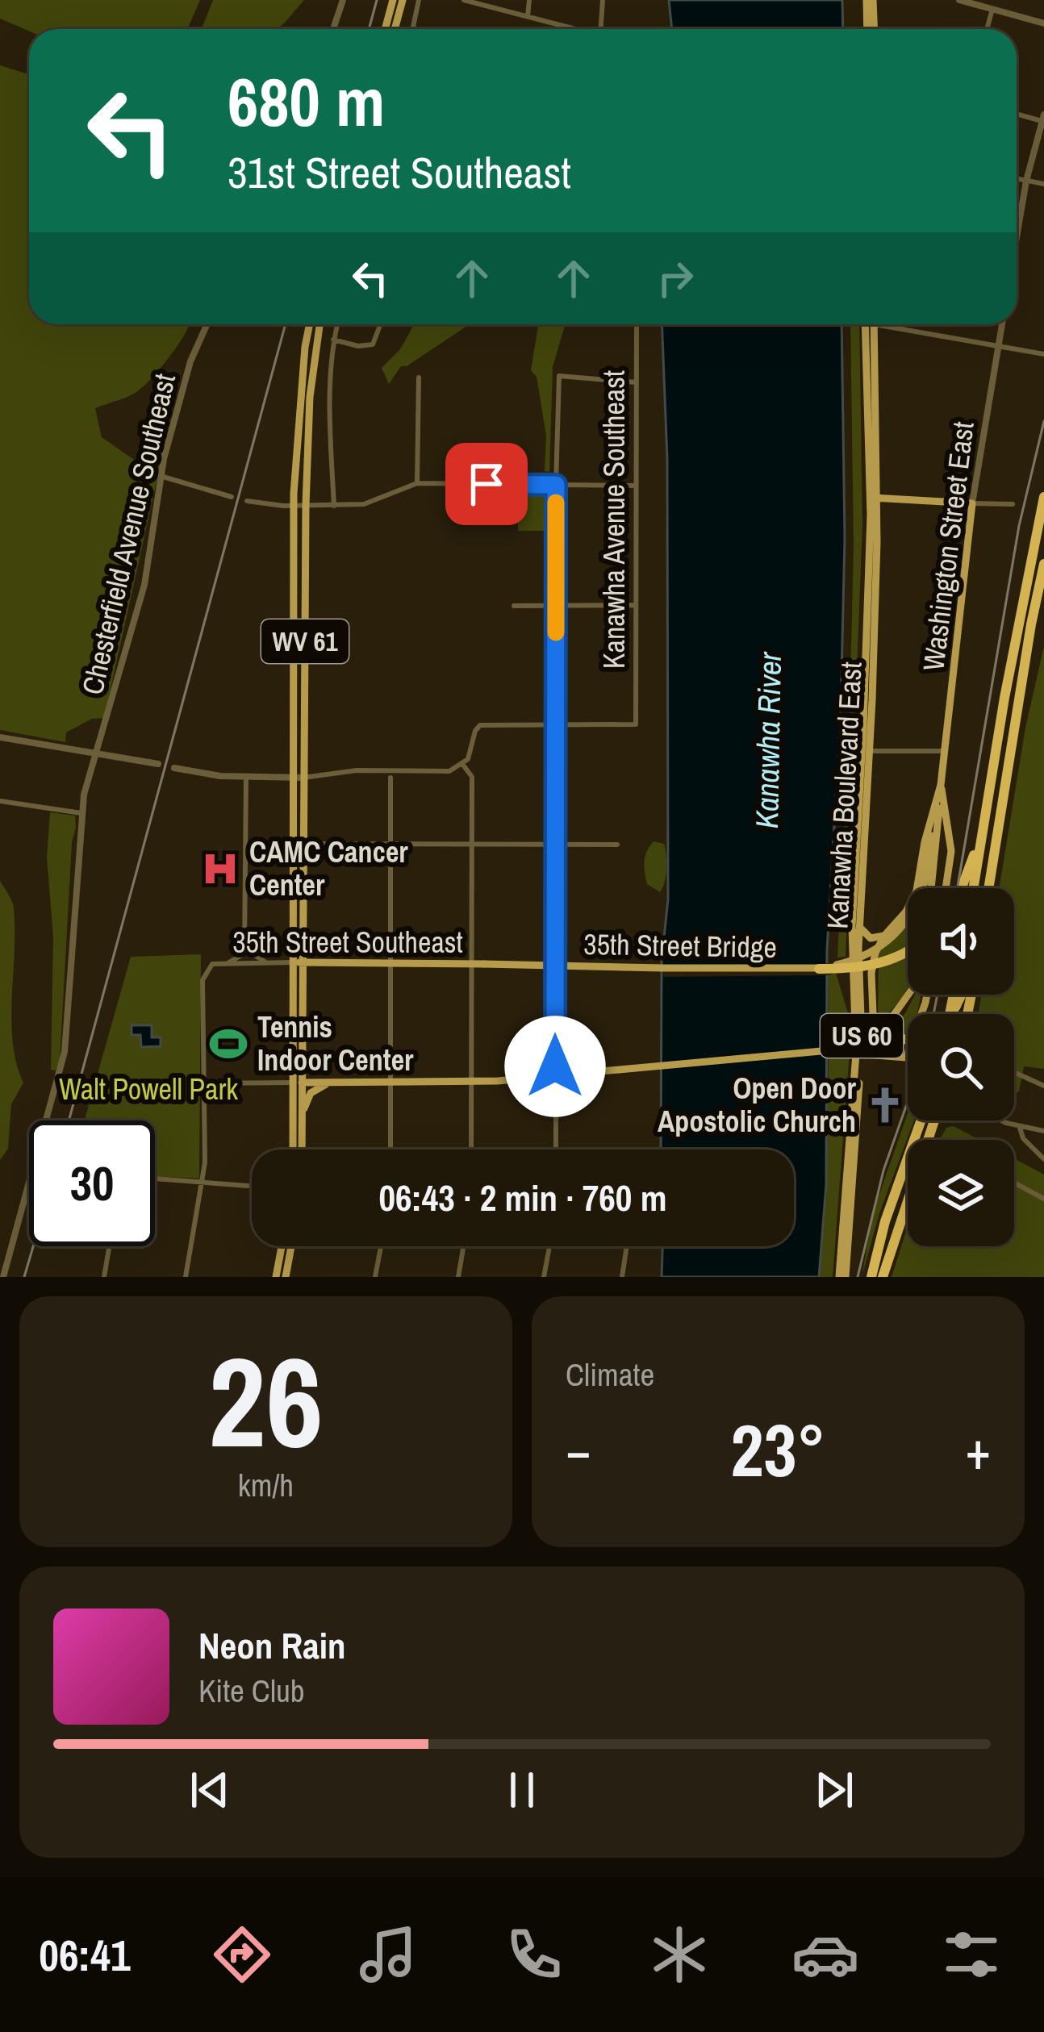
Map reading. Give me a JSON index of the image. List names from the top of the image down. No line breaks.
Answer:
{"streets":{"main road":["Washington Street East","WV 61","Kanawha Boulevard East","35th Street Southeast","35th Street Bridge","US 60"],"street":["Kanawha Avenue Southeast","Chesterfield Avenue Southeast"]},"crossings":[["Washington Street East","35th Street Bridge"],["WV 61","35th Street Southeast"],["35th Street Southeast","35th Street Bridge"]],"water":["Kanawha River"],"parks":["Walt Powell Park"],"places":{"hospital":["CAMC Cancer Center"],"sports":["Tennis Indoor Center"],"church":["Open Door Apostolic Church"]},"page":{"turn":["680 m","31st Street Southeast"],"limit":"30","trip":"06:43 · 2 min · 760 m","tile":[["26","km/h"],"Climate"],"heat":["−","23°","+"],"song":["Neon Rain","Kite Club"],"tabs":"06:41"}}
